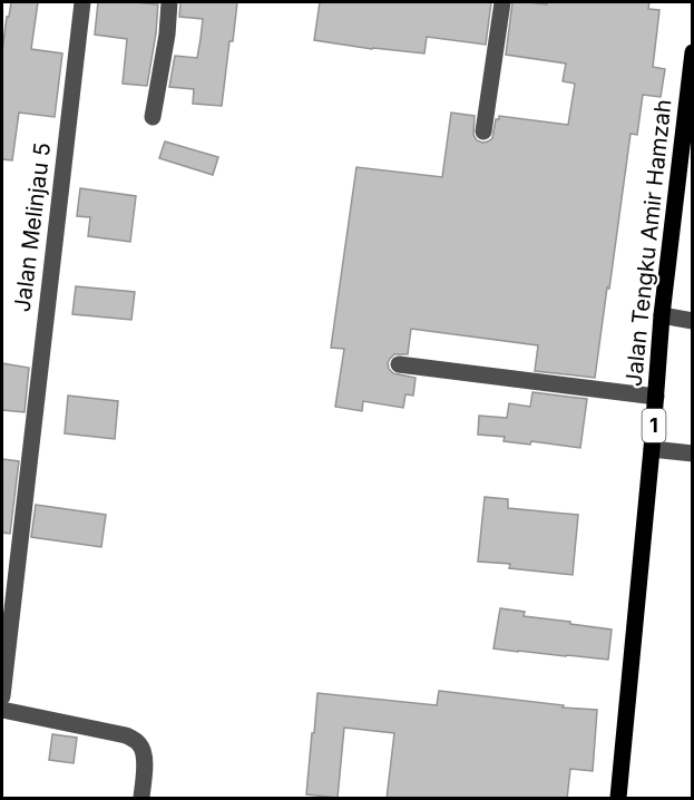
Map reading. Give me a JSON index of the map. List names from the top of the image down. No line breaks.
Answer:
{"streets":{"main road":["Jalan Tengku Amir Hamzah","1"],"street":["Jalan Melinjau 5"]}}
